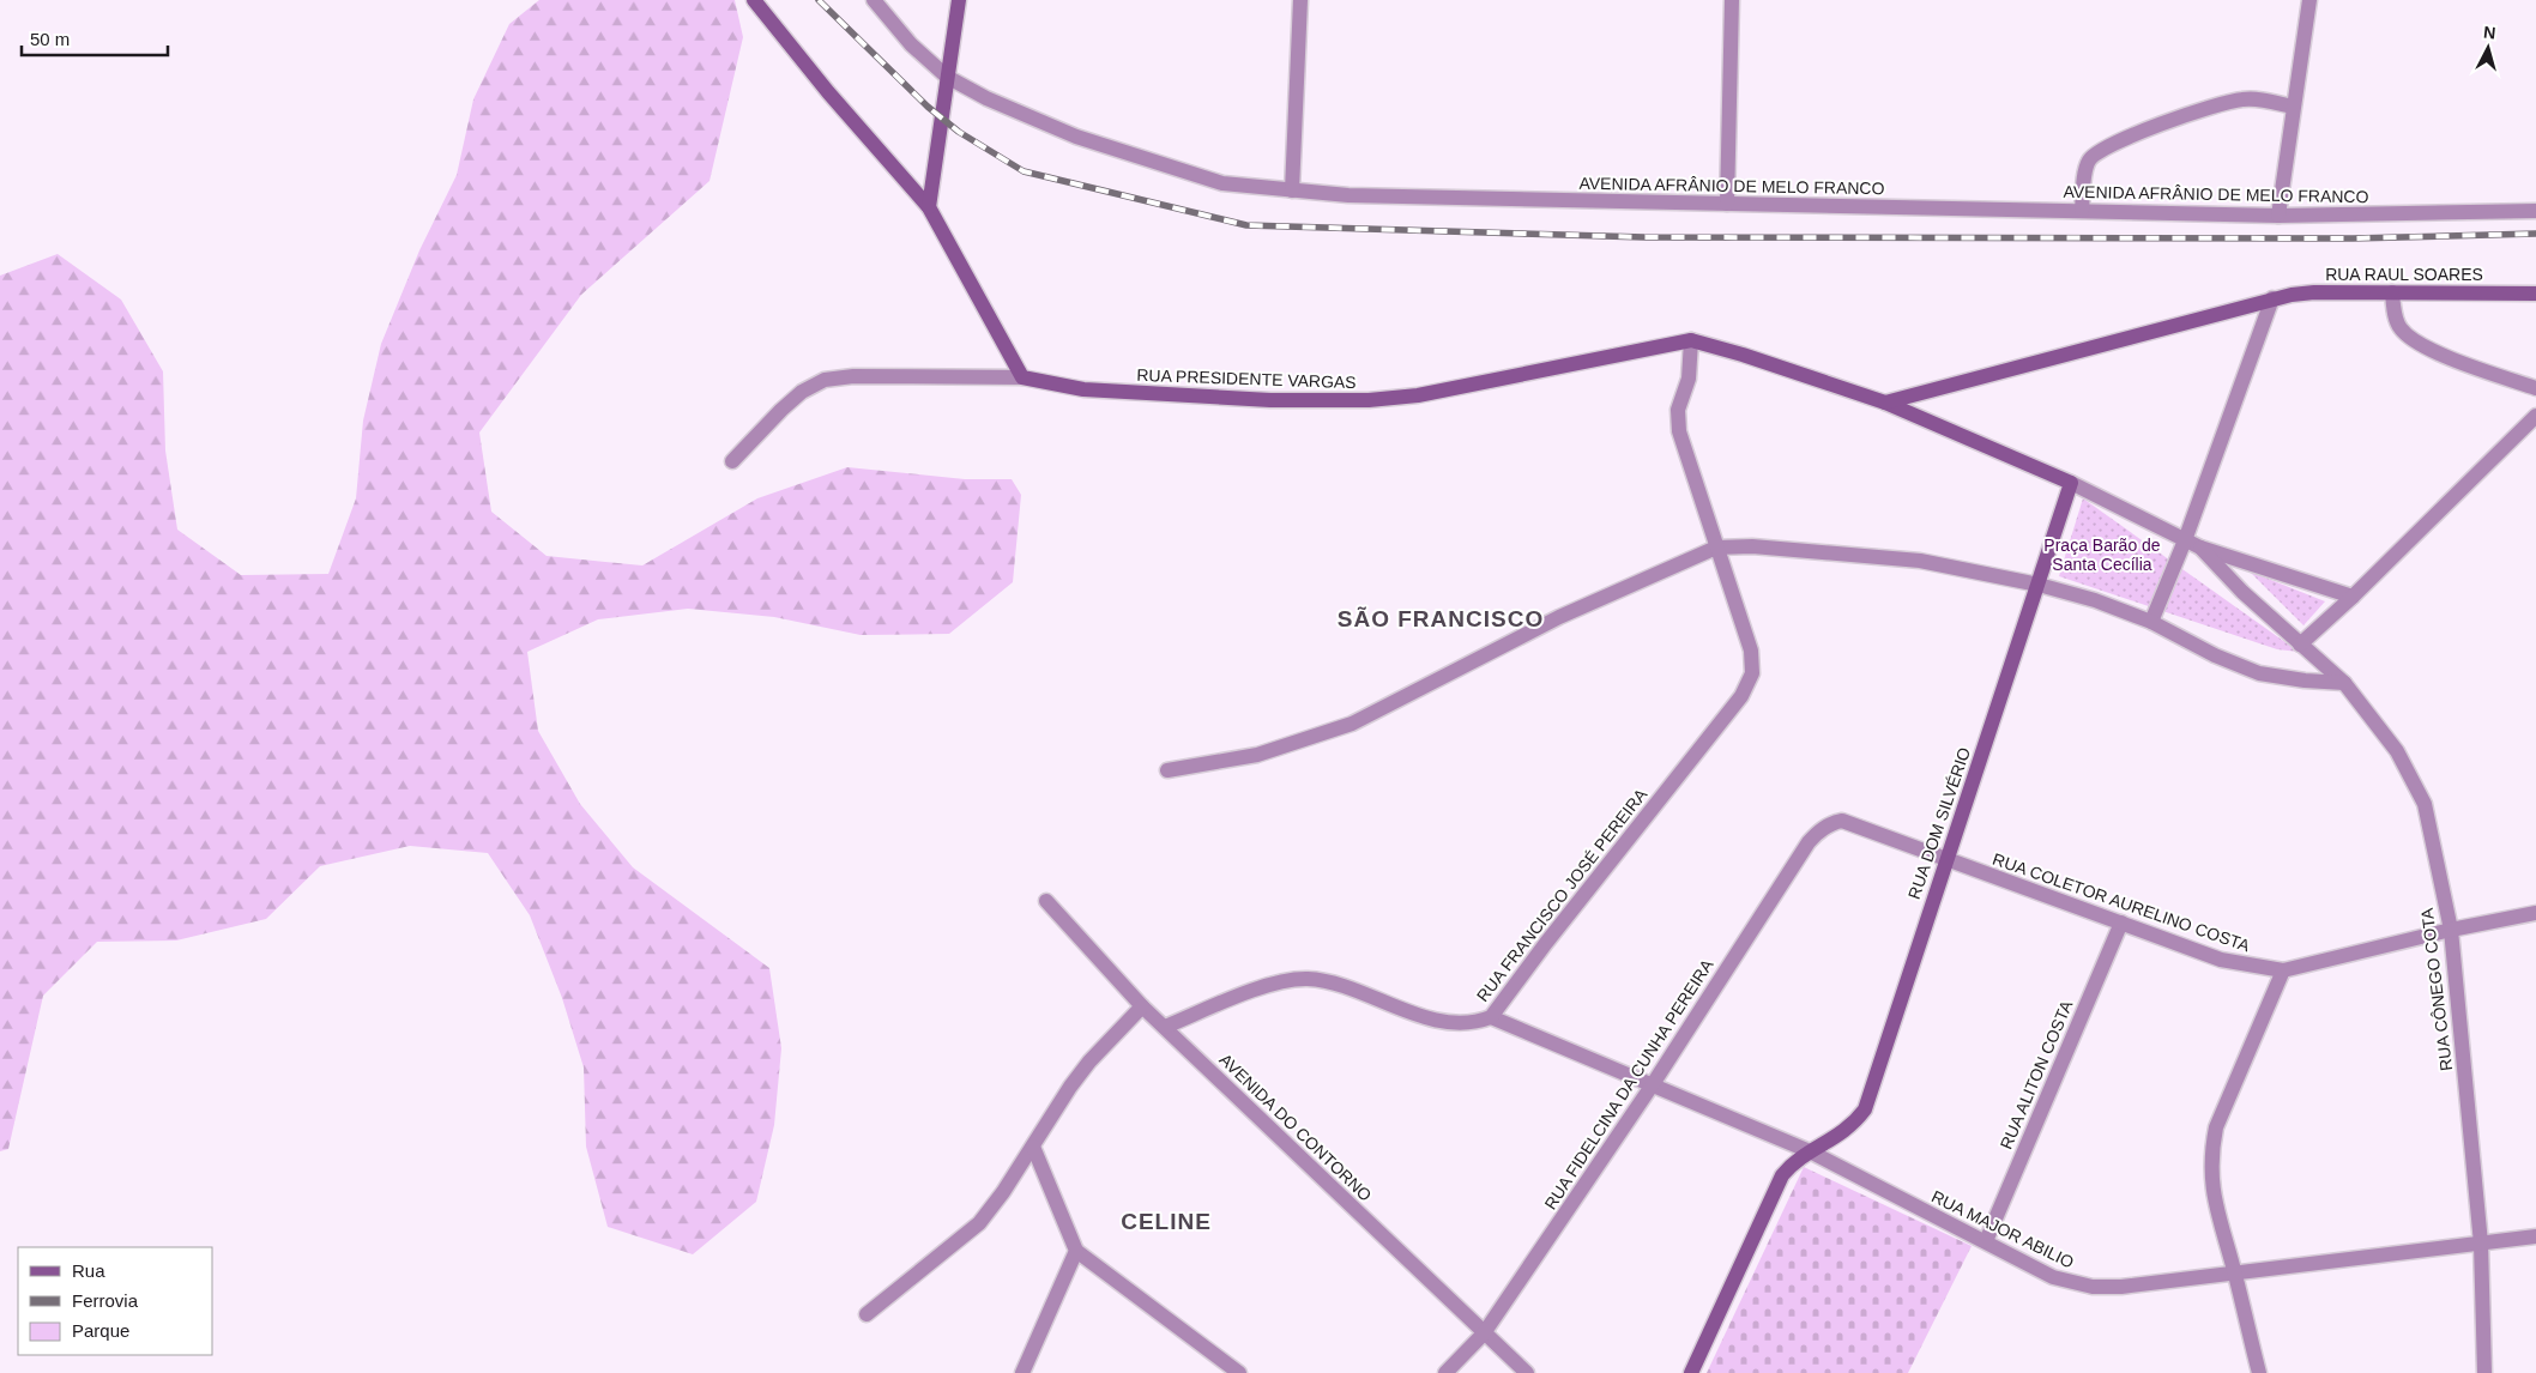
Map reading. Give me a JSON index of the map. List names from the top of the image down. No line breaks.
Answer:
{"streets":{"main road":["RUA RAUL SOARES","RUA PRESIDENTE VARGAS","RUA DOM SILVÉRIO"],"street":["AVENIDA AFRÂNIO DE MELO FRANCO","RUA FRANCISCO JOSÉ PEREIRA","RUA COLETOR AURELINO COSTA","RUA CÔNEGO COTA","RUA ALITON COSTA","RUA FIDELCINA DA CUNHA PEREIRA","AVENIDA DO CONTORNO","RUA MAJOR ABILIO"]},"crossings":[["RUA RAUL SOARES","RUA PRESIDENTE VARGAS"],["RUA PRESIDENTE VARGAS","RUA DOM SILVÉRIO"],["RUA PRESIDENTE VARGAS","RUA FRANCISCO JOSÉ PEREIRA"],["RUA DOM SILVÉRIO","RUA COLETOR AURELINO COSTA"],["RUA DOM SILVÉRIO","RUA MAJOR ABILIO"],["RUA FRANCISCO JOSÉ PEREIRA","AVENIDA DO CONTORNO"],["RUA FRANCISCO JOSÉ PEREIRA","RUA MAJOR ABILIO"],["RUA COLETOR AURELINO COSTA","RUA CÔNEGO COTA"],["RUA COLETOR AURELINO COSTA","RUA ALITON COSTA"],["RUA COLETOR AURELINO COSTA","RUA FIDELCINA DA CUNHA PEREIRA"],["RUA CÔNEGO COTA","RUA MAJOR ABILIO"],["RUA ALITON COSTA","RUA MAJOR ABILIO"],["RUA FIDELCINA DA CUNHA PEREIRA","AVENIDA DO CONTORNO"],["RUA FIDELCINA DA CUNHA PEREIRA","RUA MAJOR ABILIO"]],"districts":["SÃO FRANCISCO","CELINE"],"parks":["Praça Barão de Santa Cecília"],"legend":["Rua","Ferrovia","Parque"],"scale_bar":"50 m","north":"top"}
